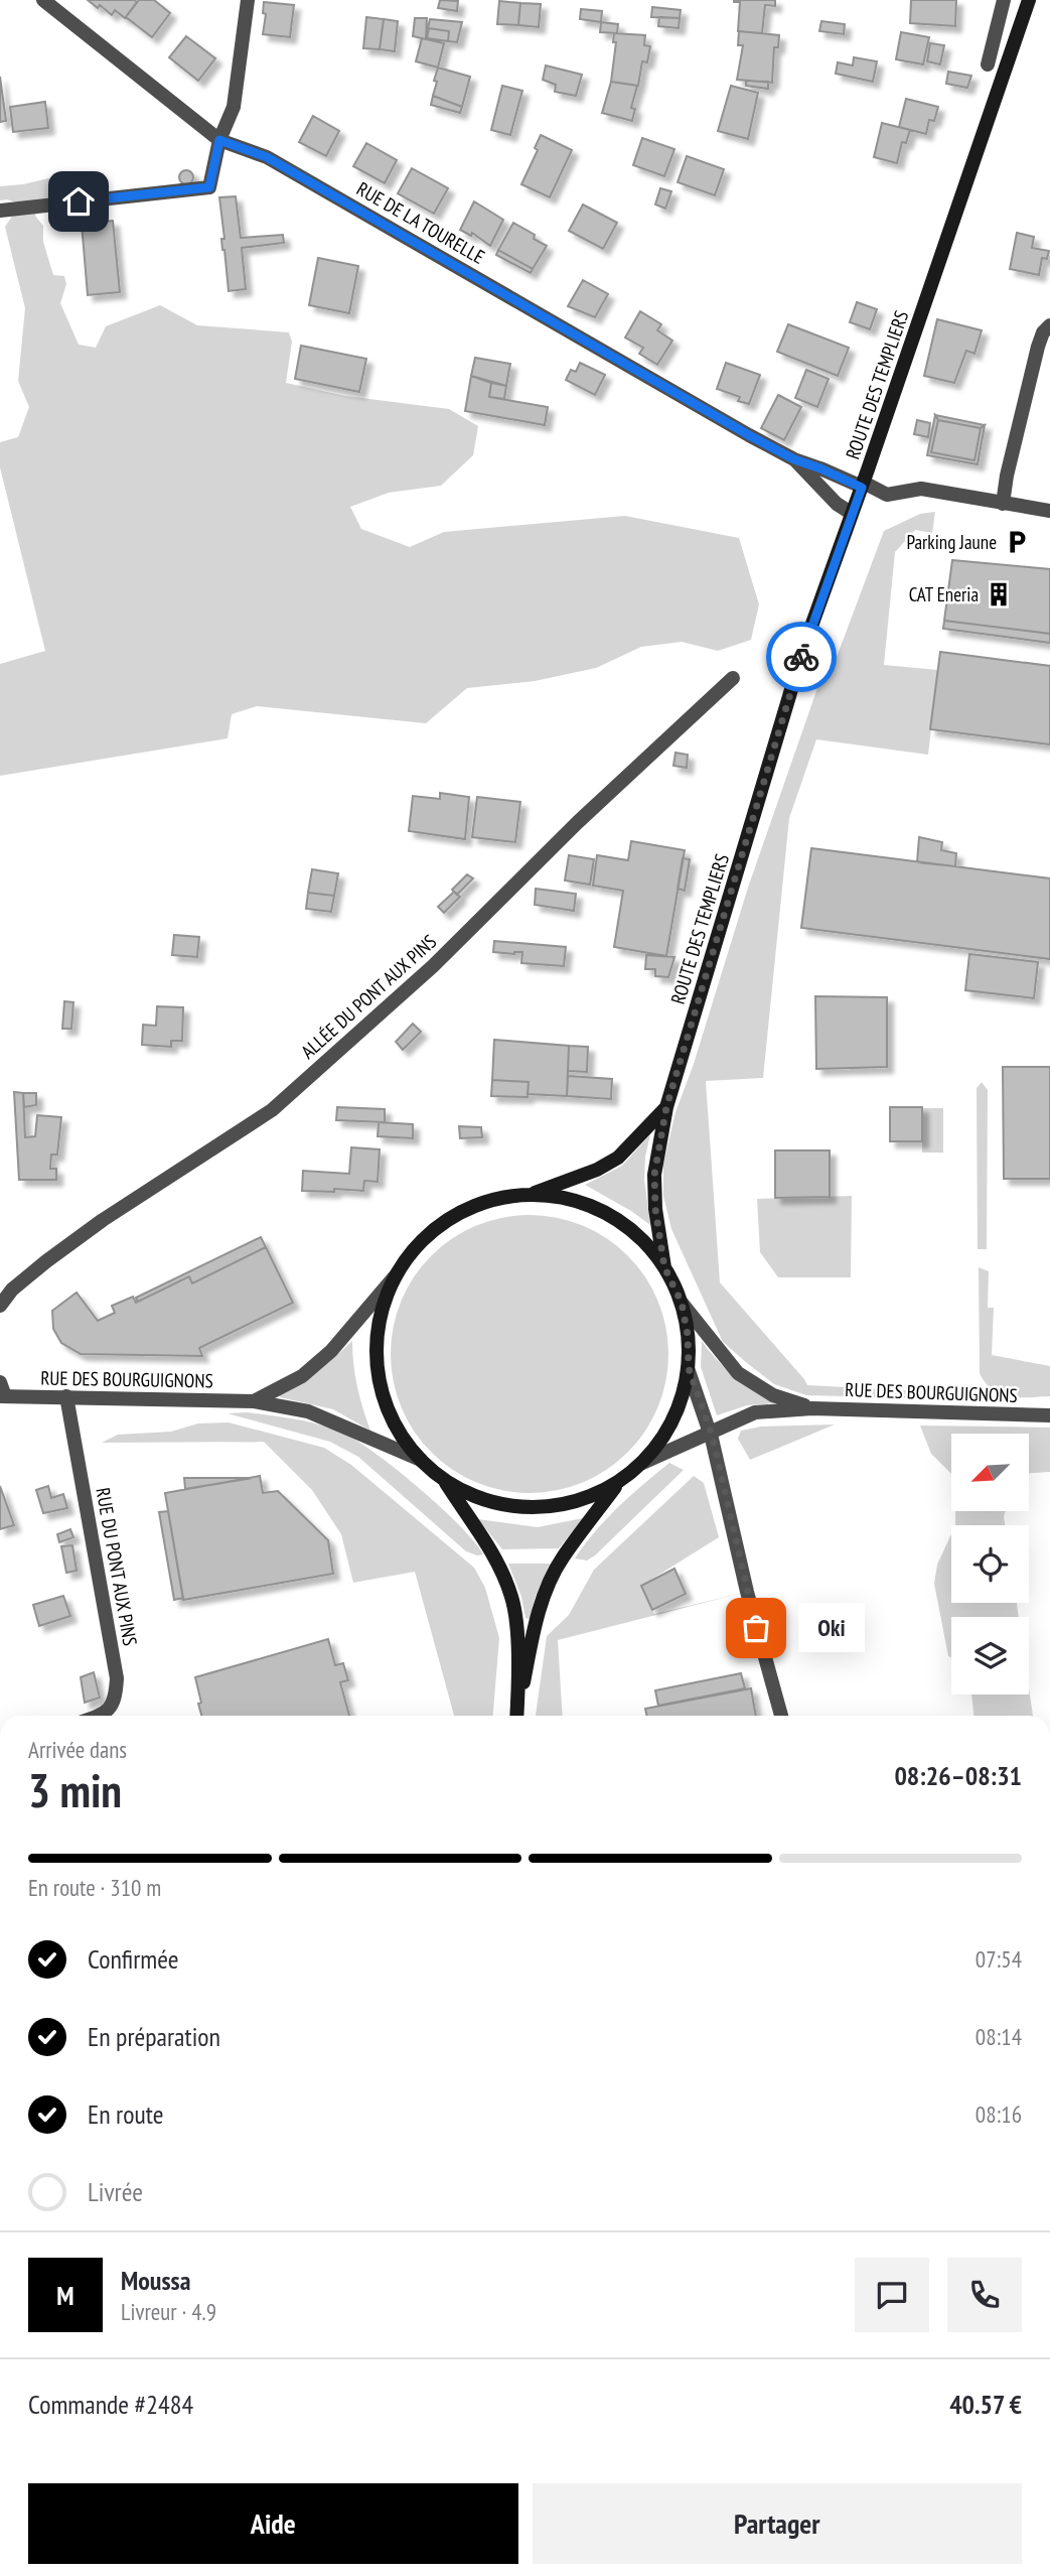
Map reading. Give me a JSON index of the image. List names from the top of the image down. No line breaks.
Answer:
{"streets":{"main road":["ROUTE DES TEMPLIERS"],"street":["RUE DE LA TOURELLE","ALLÉE DU PONT AUX PINS","RUE DES BOURGUIGNONS","RUE DU PONT AUX PINS"]},"crossings":[["RUE DE LA TOURELLE","ROUTE DES TEMPLIERS"],["RUE DES BOURGUIGNONS","RUE DU PONT AUX PINS"]],"places":{"parking":["Parking Jaune"],"building":["CAT Eneria"],"other":["Oki"]},"north":"bottom left","page":{"bubble":"Oki","heading":["3 min","Arrivée dans","08:26–08:31"],"panel":["Moussa","Livreur · 4.9","Commande #2484","40.57 €"],"bar":"En route · 310 m","list":[["Confirmée","07:54"],["En préparation","08:14"],["En route","08:16"],"Livrée"],"round":"M","buttons":["Aide","Partager"]}}
